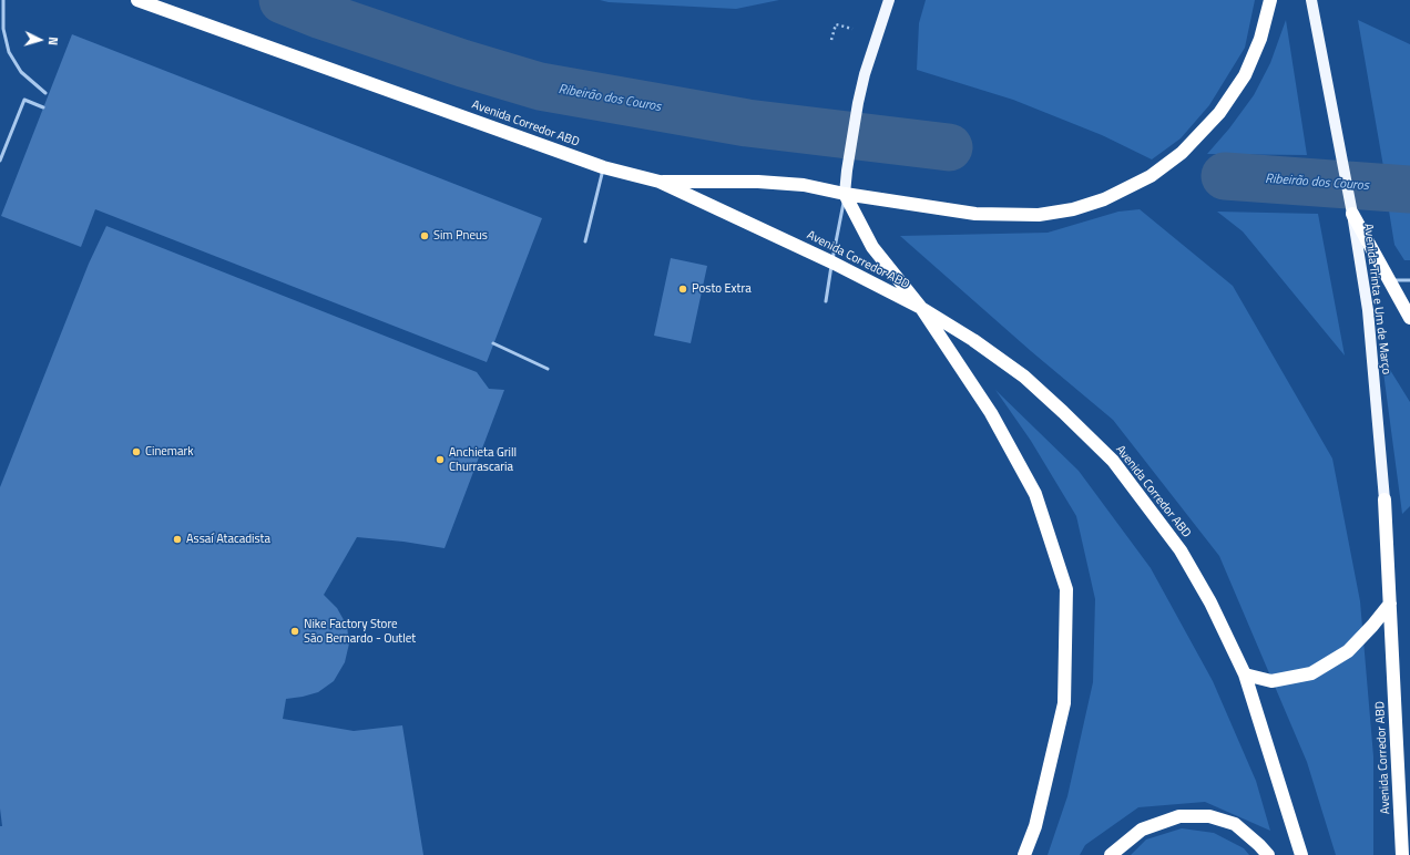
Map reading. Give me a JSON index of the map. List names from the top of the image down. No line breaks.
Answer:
{"streets":{"highway":["Avenida Corredor ABD"],"main road":["Avenida Trinta e Um de Março"]},"crossings":[["Avenida Corredor ABD","Avenida Trinta e Um de Março"]],"water":["Ribeirão dos Couros"],"places":["Sim Pneus","Posto Extra","Cinemark","Anchieta Grill Churrascaria","Assaí Atacadista","Nike Factory Store São Bernardo - Outlet"],"north":"right"}
